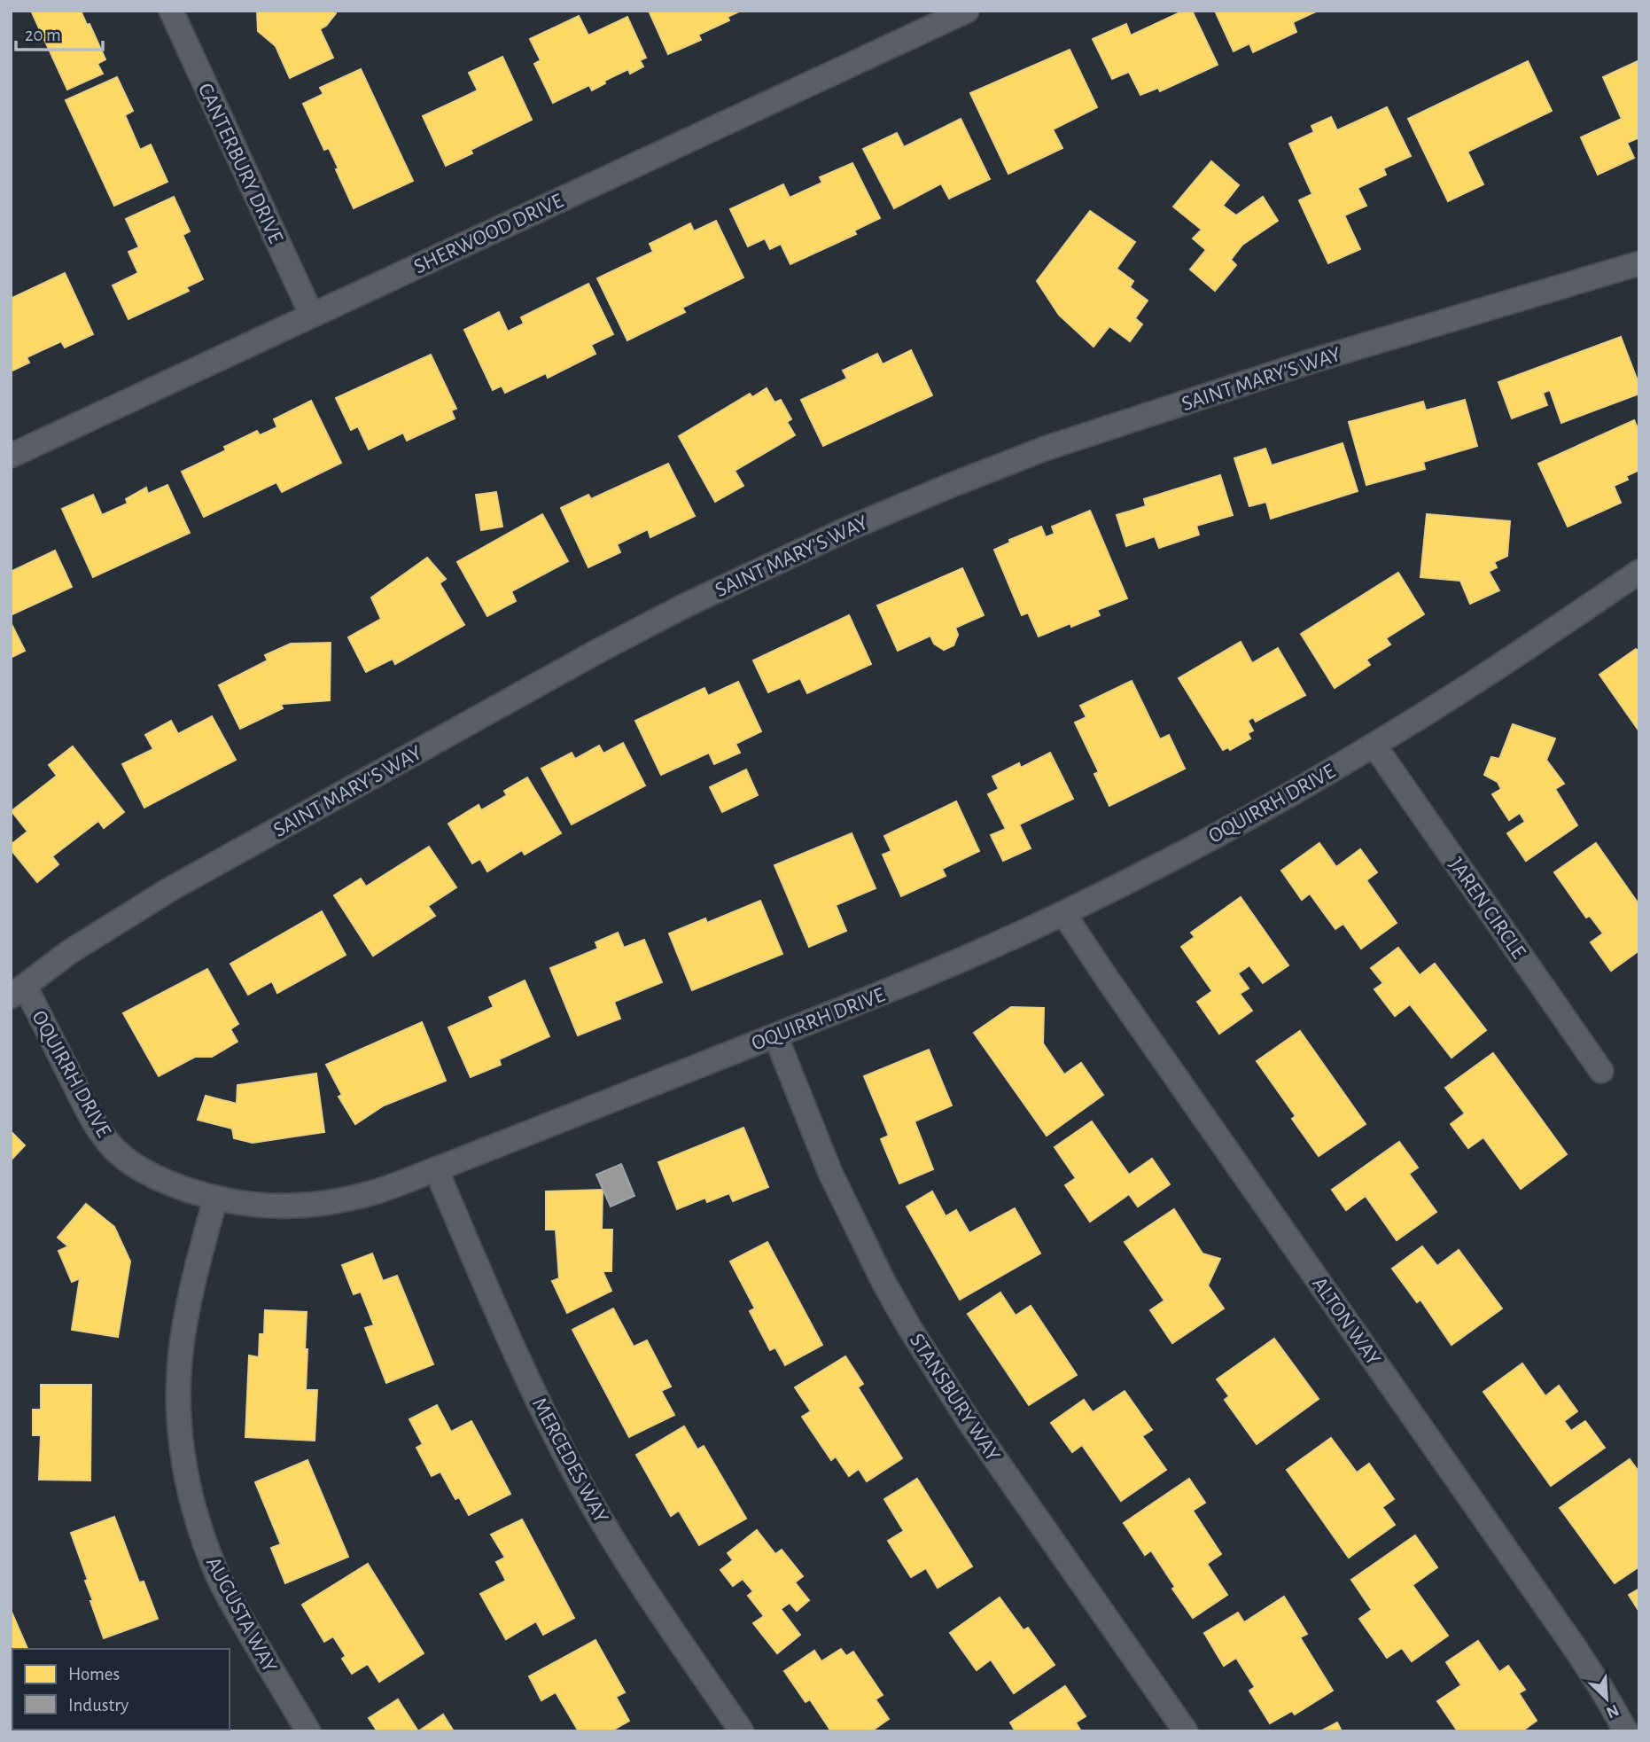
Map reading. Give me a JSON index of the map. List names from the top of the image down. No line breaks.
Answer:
{"streets":{"street":["CANTERBURY DRIVE","SHERWOOD DRIVE","SAINT MARY'S WAY","OQUIRRH DRIVE","JAREN CIRCLE","ALTON WAY","STANSBURY WAY","MERCEDES WAY","AUGUSTA WAY"]},"crossings":[["CANTERBURY DRIVE","SHERWOOD DRIVE"],["SAINT MARY'S WAY","OQUIRRH DRIVE"],["OQUIRRH DRIVE","JAREN CIRCLE"],["OQUIRRH DRIVE","ALTON WAY"],["OQUIRRH DRIVE","STANSBURY WAY"],["OQUIRRH DRIVE","MERCEDES WAY"],["OQUIRRH DRIVE","AUGUSTA WAY"]],"legend":["Homes","Industry"],"scale_bar":"20 m","north":"bottom right"}
